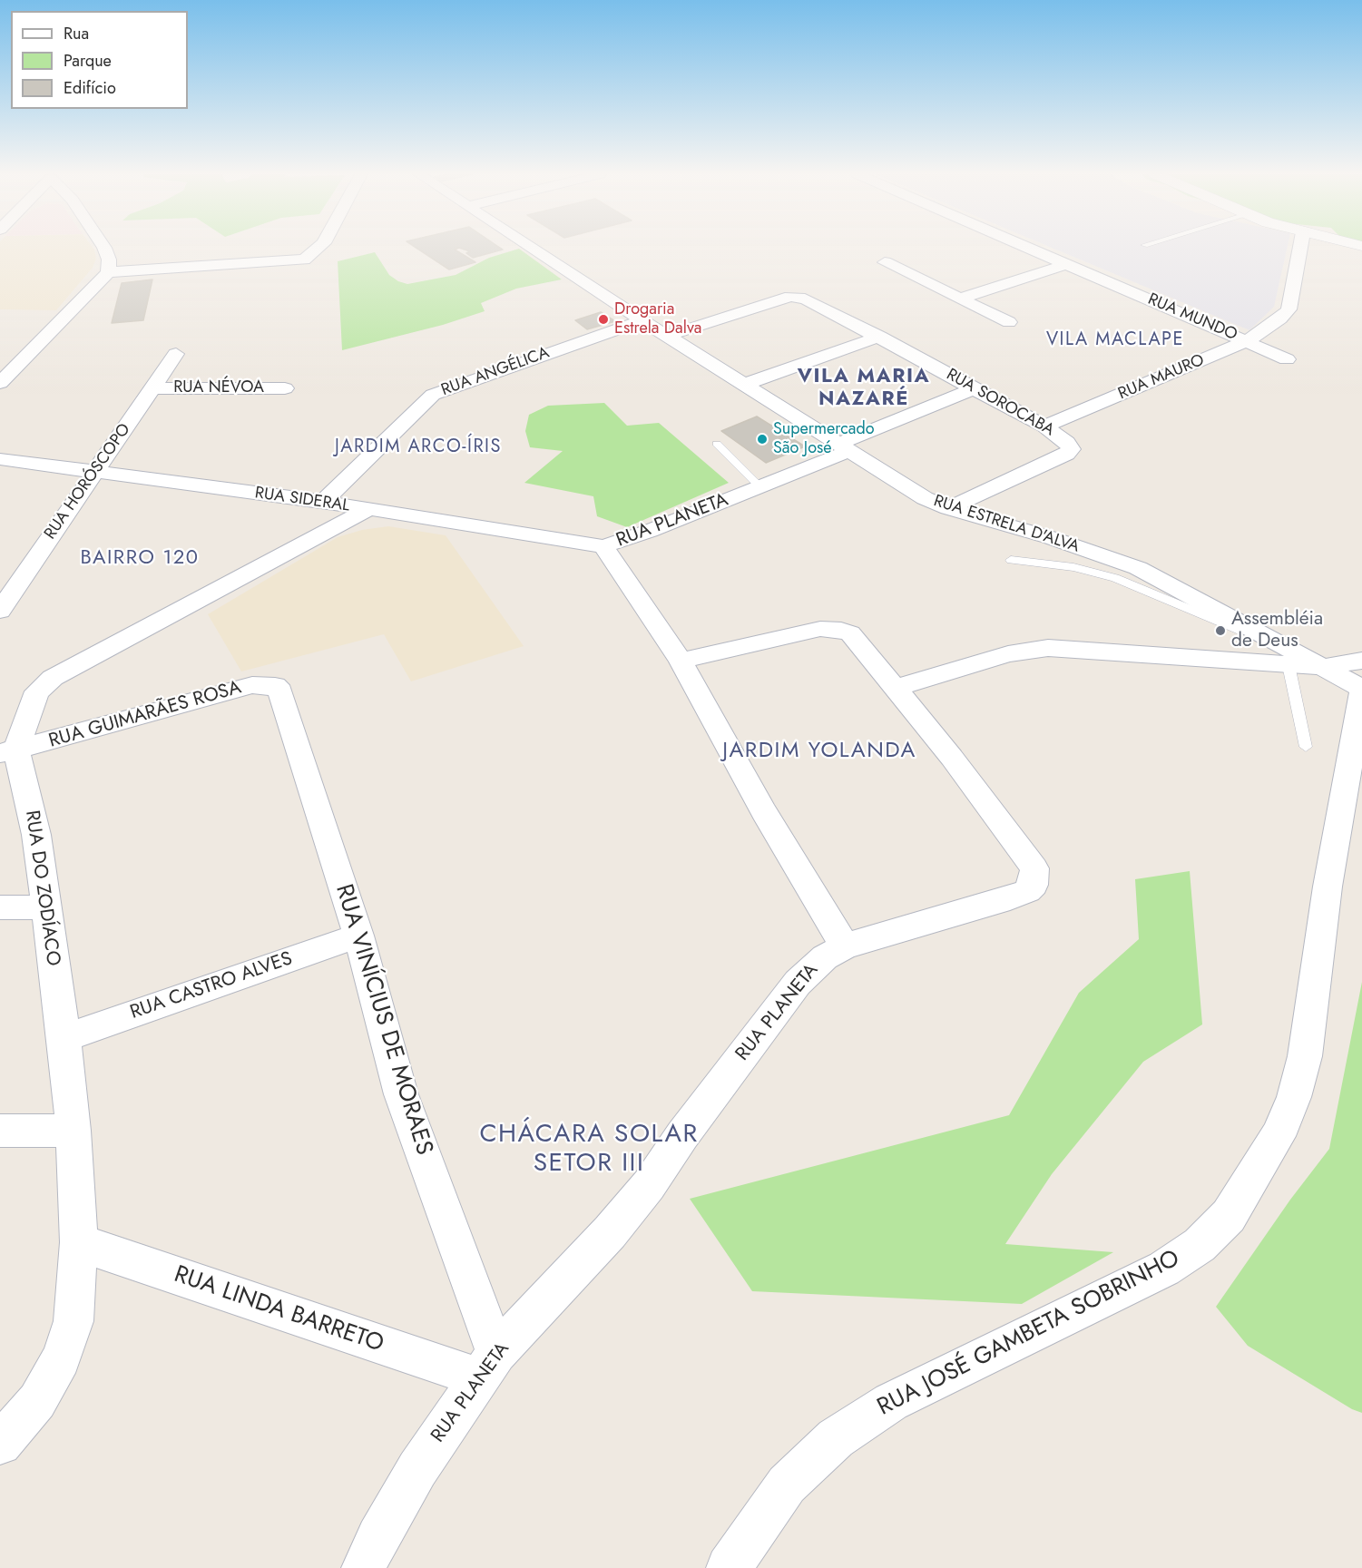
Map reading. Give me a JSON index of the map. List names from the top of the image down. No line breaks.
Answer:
{"streets":{"street":["RUA MUNDO","RUA ANGÉLICA","RUA MAURO","RUA NÉVOA","RUA SOROCABA","RUA HORÓSCOPO","RUA SIDERAL","RUA PLANETA","RUA ESTRELA D'ALVA","RUA GUIMARÃES ROSA","RUA DO ZODÍACO","RUA CASTRO ALVES","RUA VINÍCIUS DE MORAES","RUA LINDA BARRETO","RUA JOSÉ GAMBETA SOBRINHO"]},"crossings":[["RUA MUNDO","RUA MAURO"],["RUA ANGÉLICA","RUA SIDERAL"],["RUA ANGÉLICA","RUA ESTRELA D'ALVA"],["RUA MAURO","RUA SOROCABA"],["RUA NÉVOA","RUA HORÓSCOPO"],["RUA SOROCABA","RUA PLANETA"],["RUA SOROCABA","RUA ESTRELA D'ALVA"],["RUA HORÓSCOPO","RUA SIDERAL"],["RUA SIDERAL","RUA PLANETA"],["RUA PLANETA","RUA ESTRELA D'ALVA"],["RUA PLANETA","RUA VINÍCIUS DE MORAES"],["RUA PLANETA","RUA LINDA BARRETO"],["RUA ESTRELA D'ALVA","RUA JOSÉ GAMBETA SOBRINHO"],["RUA GUIMARÃES ROSA","RUA DO ZODÍACO"],["RUA GUIMARÃES ROSA","RUA VINÍCIUS DE MORAES"],["RUA DO ZODÍACO","RUA CASTRO ALVES"],["RUA DO ZODÍACO","RUA LINDA BARRETO"],["RUA CASTRO ALVES","RUA VINÍCIUS DE MORAES"],["RUA VINÍCIUS DE MORAES","RUA LINDA BARRETO"]],"districts":["VILA MACLAPE","VILA MARIA NAZARÉ","JARDIM ARCO-ÍRIS","BAIRRO 120","JARDIM YOLANDA","CHÁCARA SOLAR SETOR III"],"places":["Drogaria Estrela Dalva","Supermercado São José","Assembléia de Deus"],"legend":["Rua","Parque","Edifício"]}
